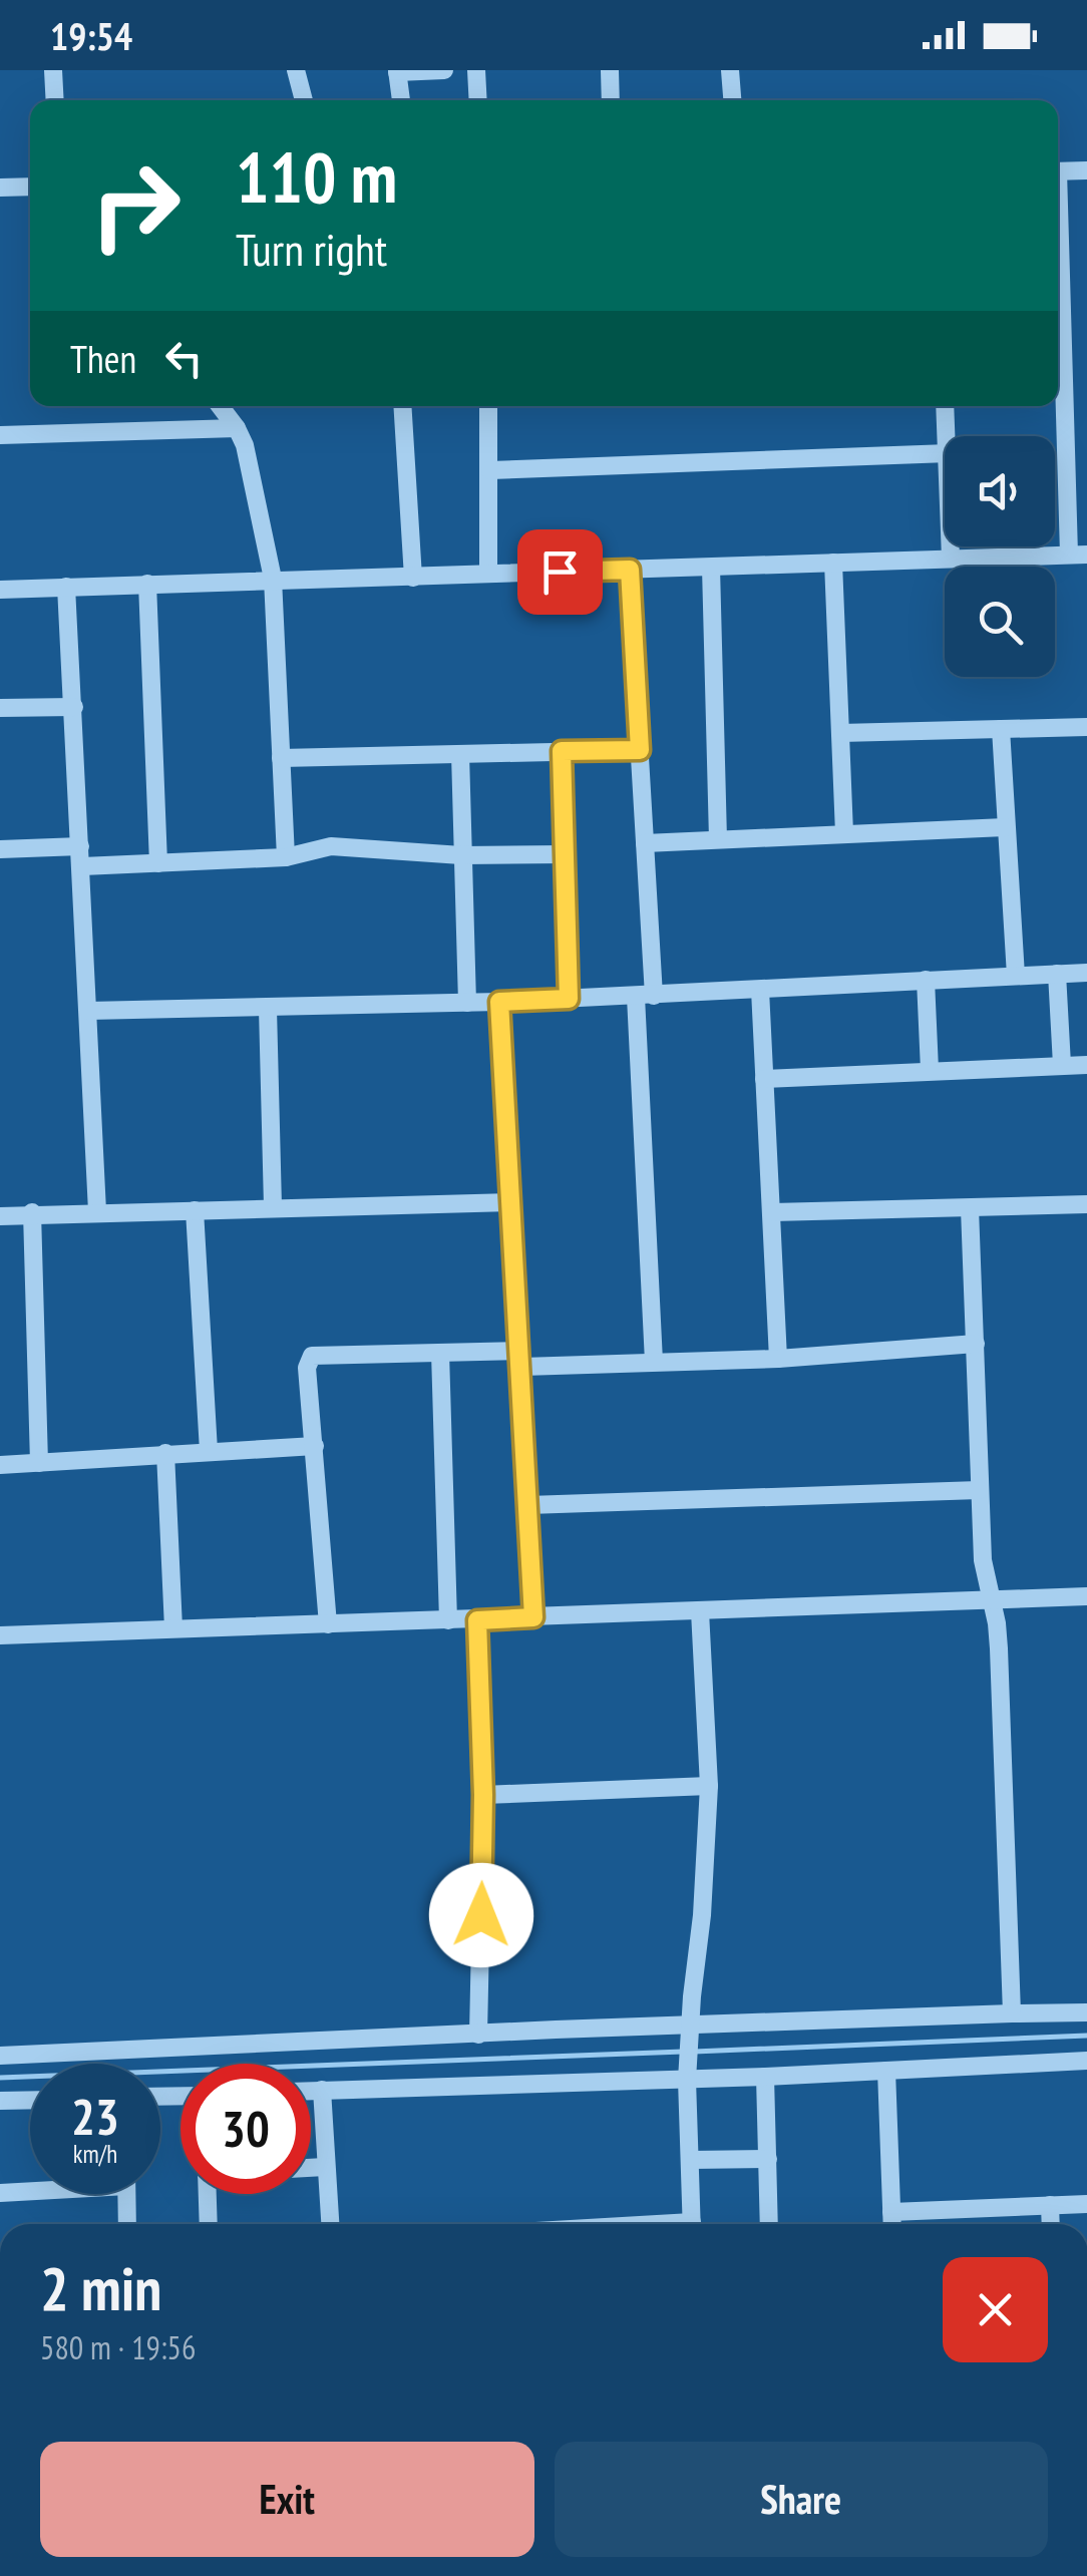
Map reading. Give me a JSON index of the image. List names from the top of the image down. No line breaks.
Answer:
{"page":{"status":"19:54","turn":["110 m","Turn right"],"then":"Then","speed":"23 km/h","limit":"30","heading":["2 min","580 m · 19:56"],"buttons":["Exit","Share"]}}
